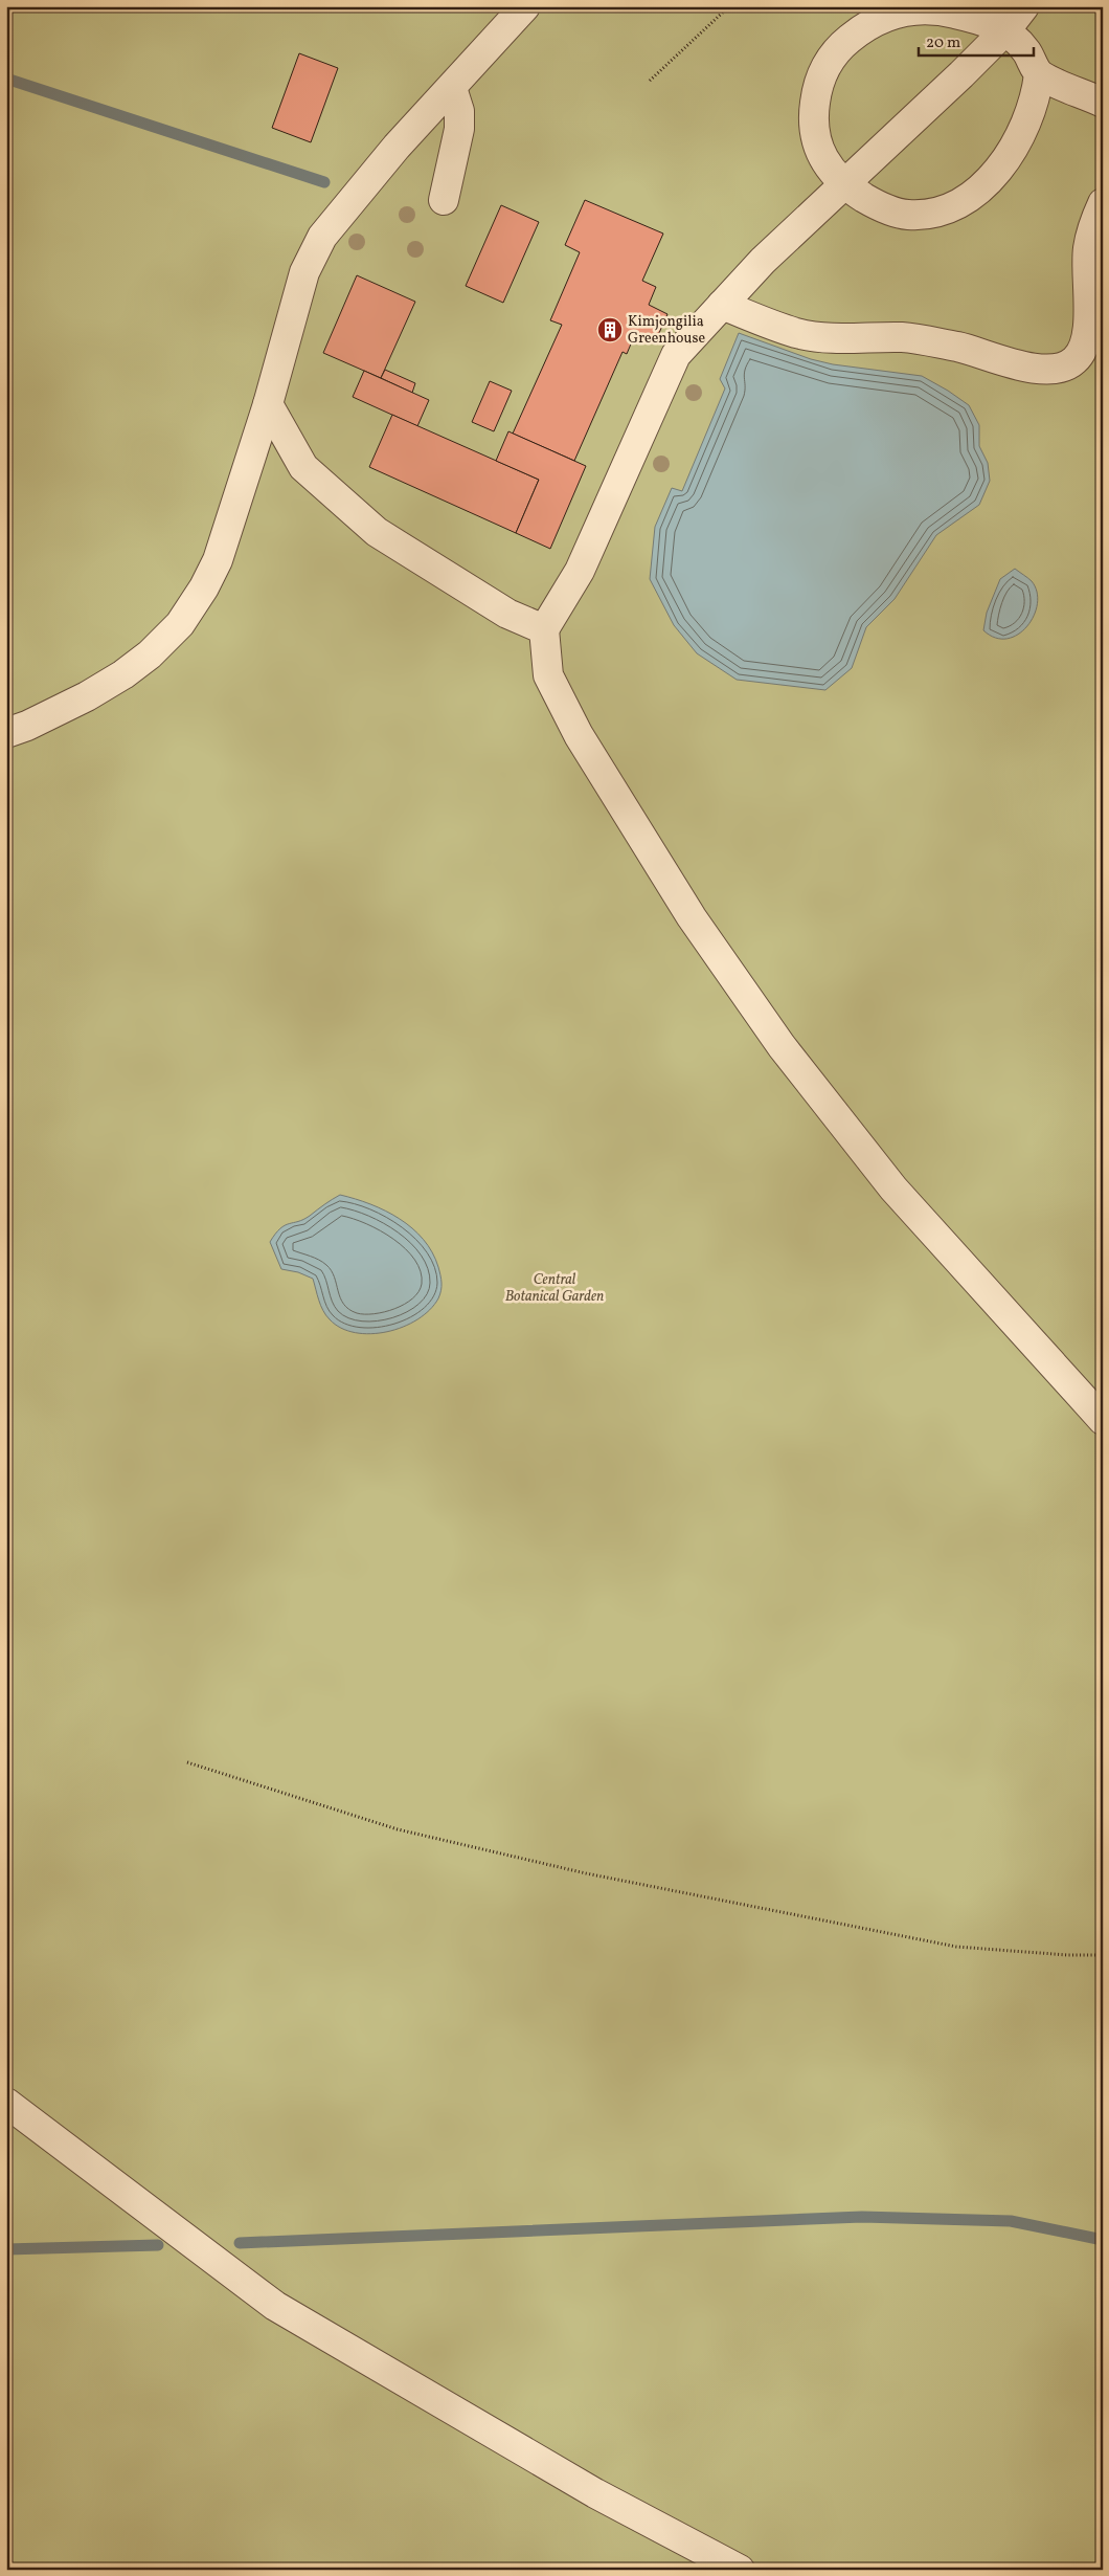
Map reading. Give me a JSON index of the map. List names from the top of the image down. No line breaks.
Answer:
{"parks":["Central Botanical Garden"],"places":{"building":["Kimjongilia Greenhouse"]},"scale_bar":"20 m"}
